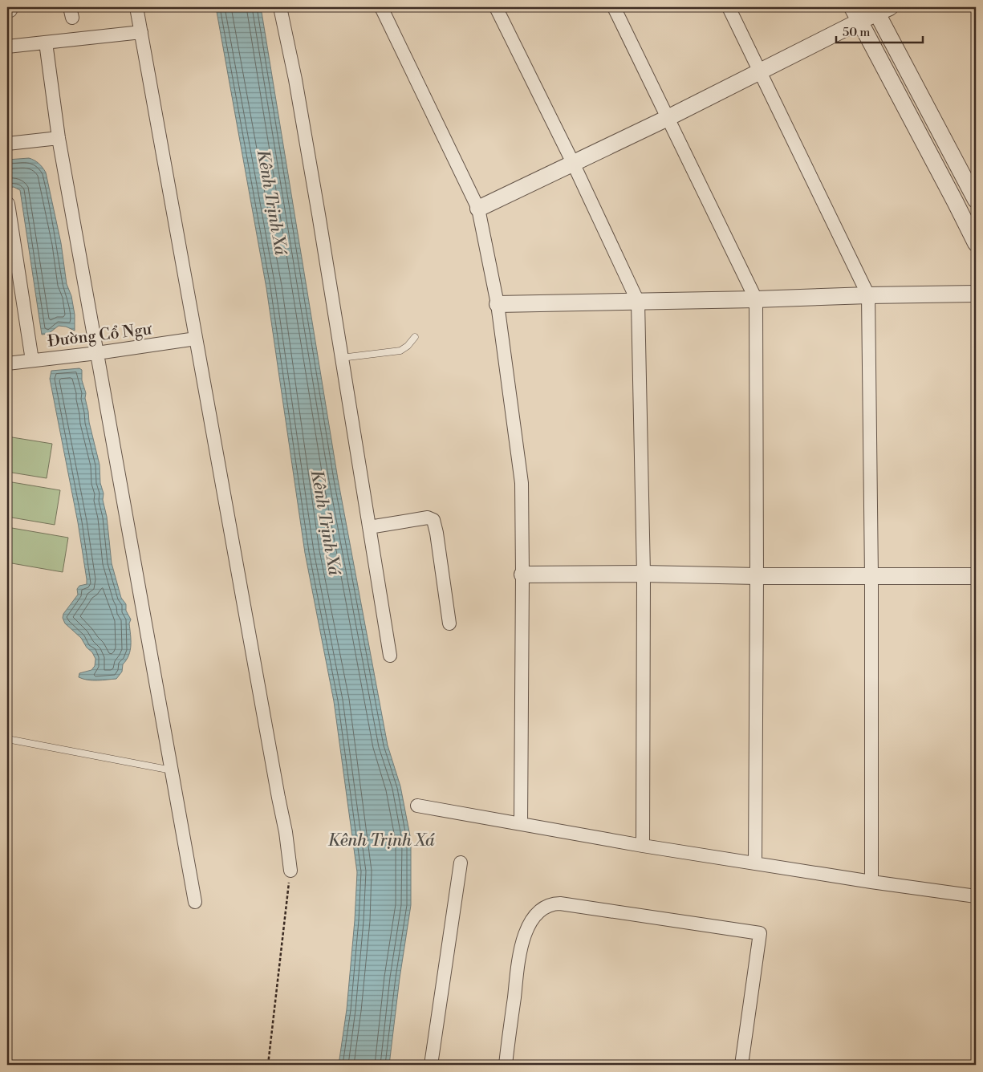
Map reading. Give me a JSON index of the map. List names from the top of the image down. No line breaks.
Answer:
{"streets":{"street":["Đường Cổ Ngư"]},"water":["Kênh Trịnh Xá"],"scale_bar":"50 m"}
